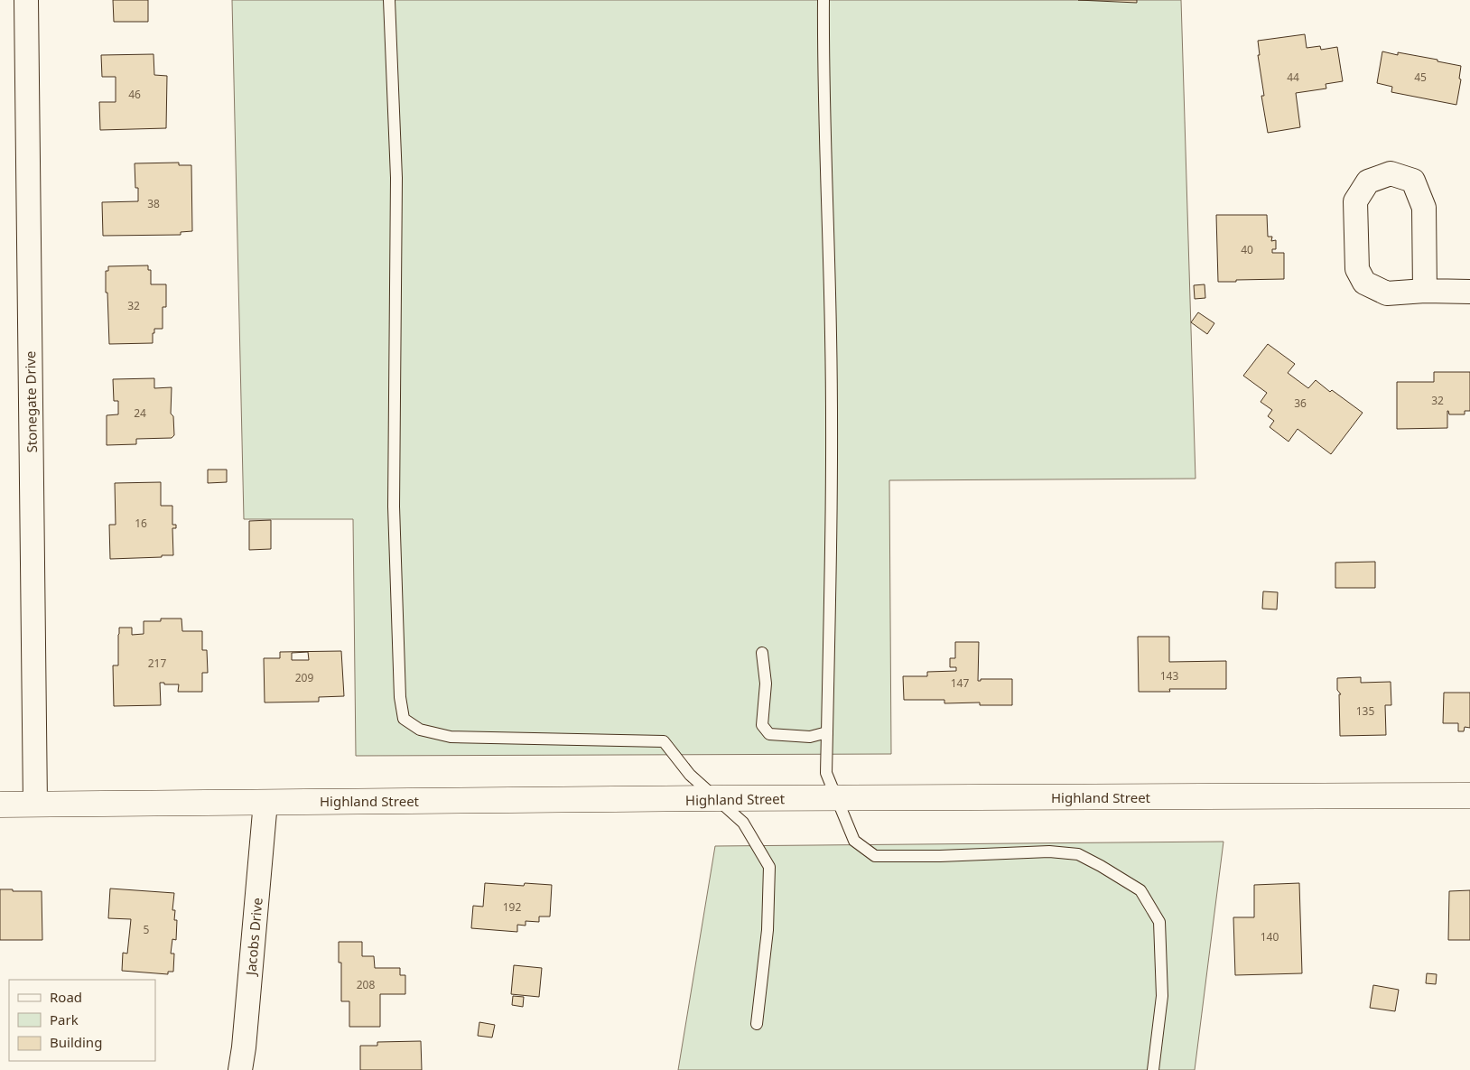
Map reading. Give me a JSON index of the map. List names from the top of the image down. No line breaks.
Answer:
{"streets":{"street":["Stonegate Drive","Highland Street","Jacobs Drive"]},"crossings":[["Stonegate Drive","Highland Street"],["Highland Street","Jacobs Drive"]],"house_numbers":["44","45","46","38","40","32","32","36","24","16","217","143","209","147","135","192","5","140","208"],"legend":["Road","Park","Building"]}
